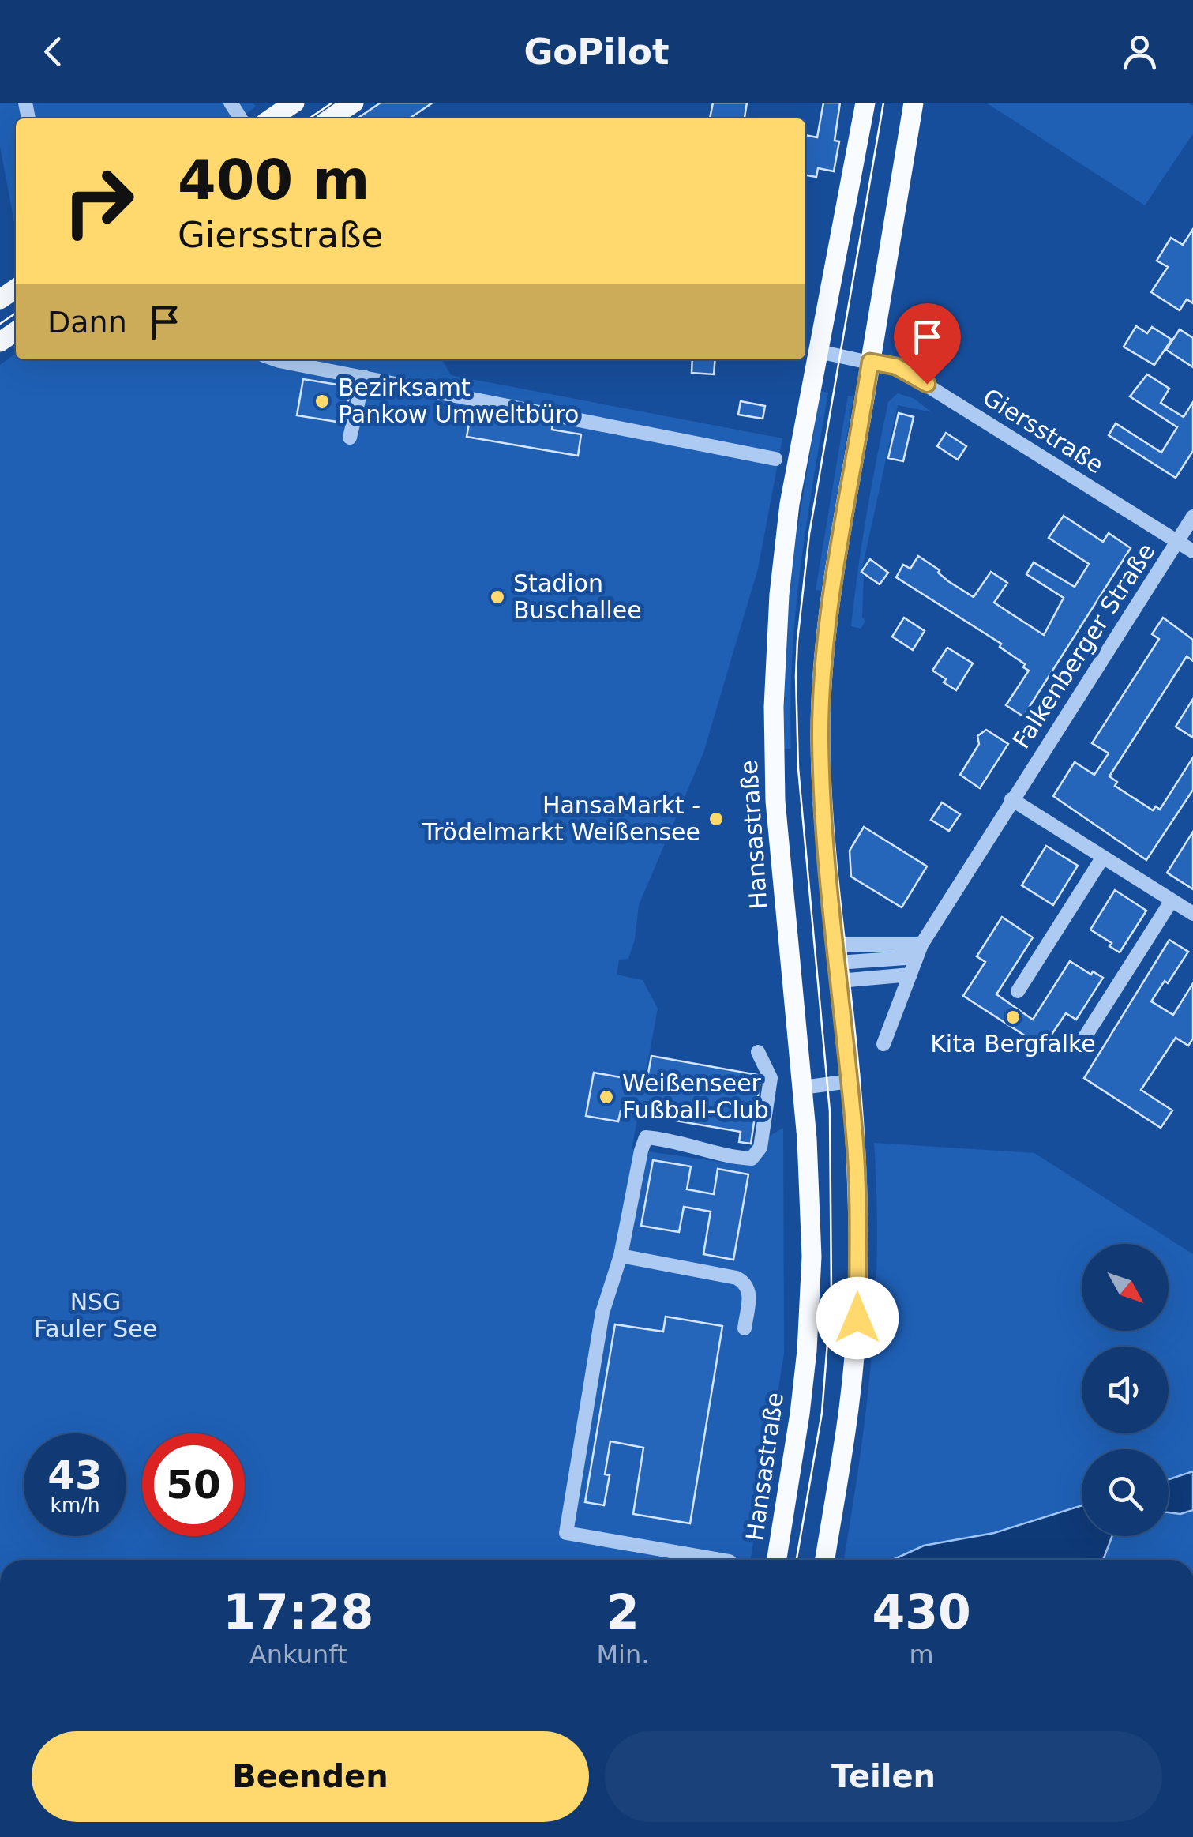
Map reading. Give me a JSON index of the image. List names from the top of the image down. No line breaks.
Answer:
{"streets":{"main road":["Hansastraße"],"street":["Giersstraße","Falkenberger Straße"]},"crossings":[["Giersstraße","Falkenberger Straße"],["Giersstraße","Hansastraße"]],"parks":["NSG Fauler See"],"places":["Bezirksamt Pankow Umweltbüro","Stadion Buschallee","HansaMarkt - Trödelmarkt Weißensee","Kita Bergfalke","Weißenseer Fußball-Club"],"north":"bottom right","page":{"header":"GoPilot","turn":["400 m","Giersstraße"],"then":"Dann","speed":"43 km/h","limit":"50","eta":["17:28","Ankunft","2","Min.","430","m"],"buttons":["Beenden","Teilen"]}}
